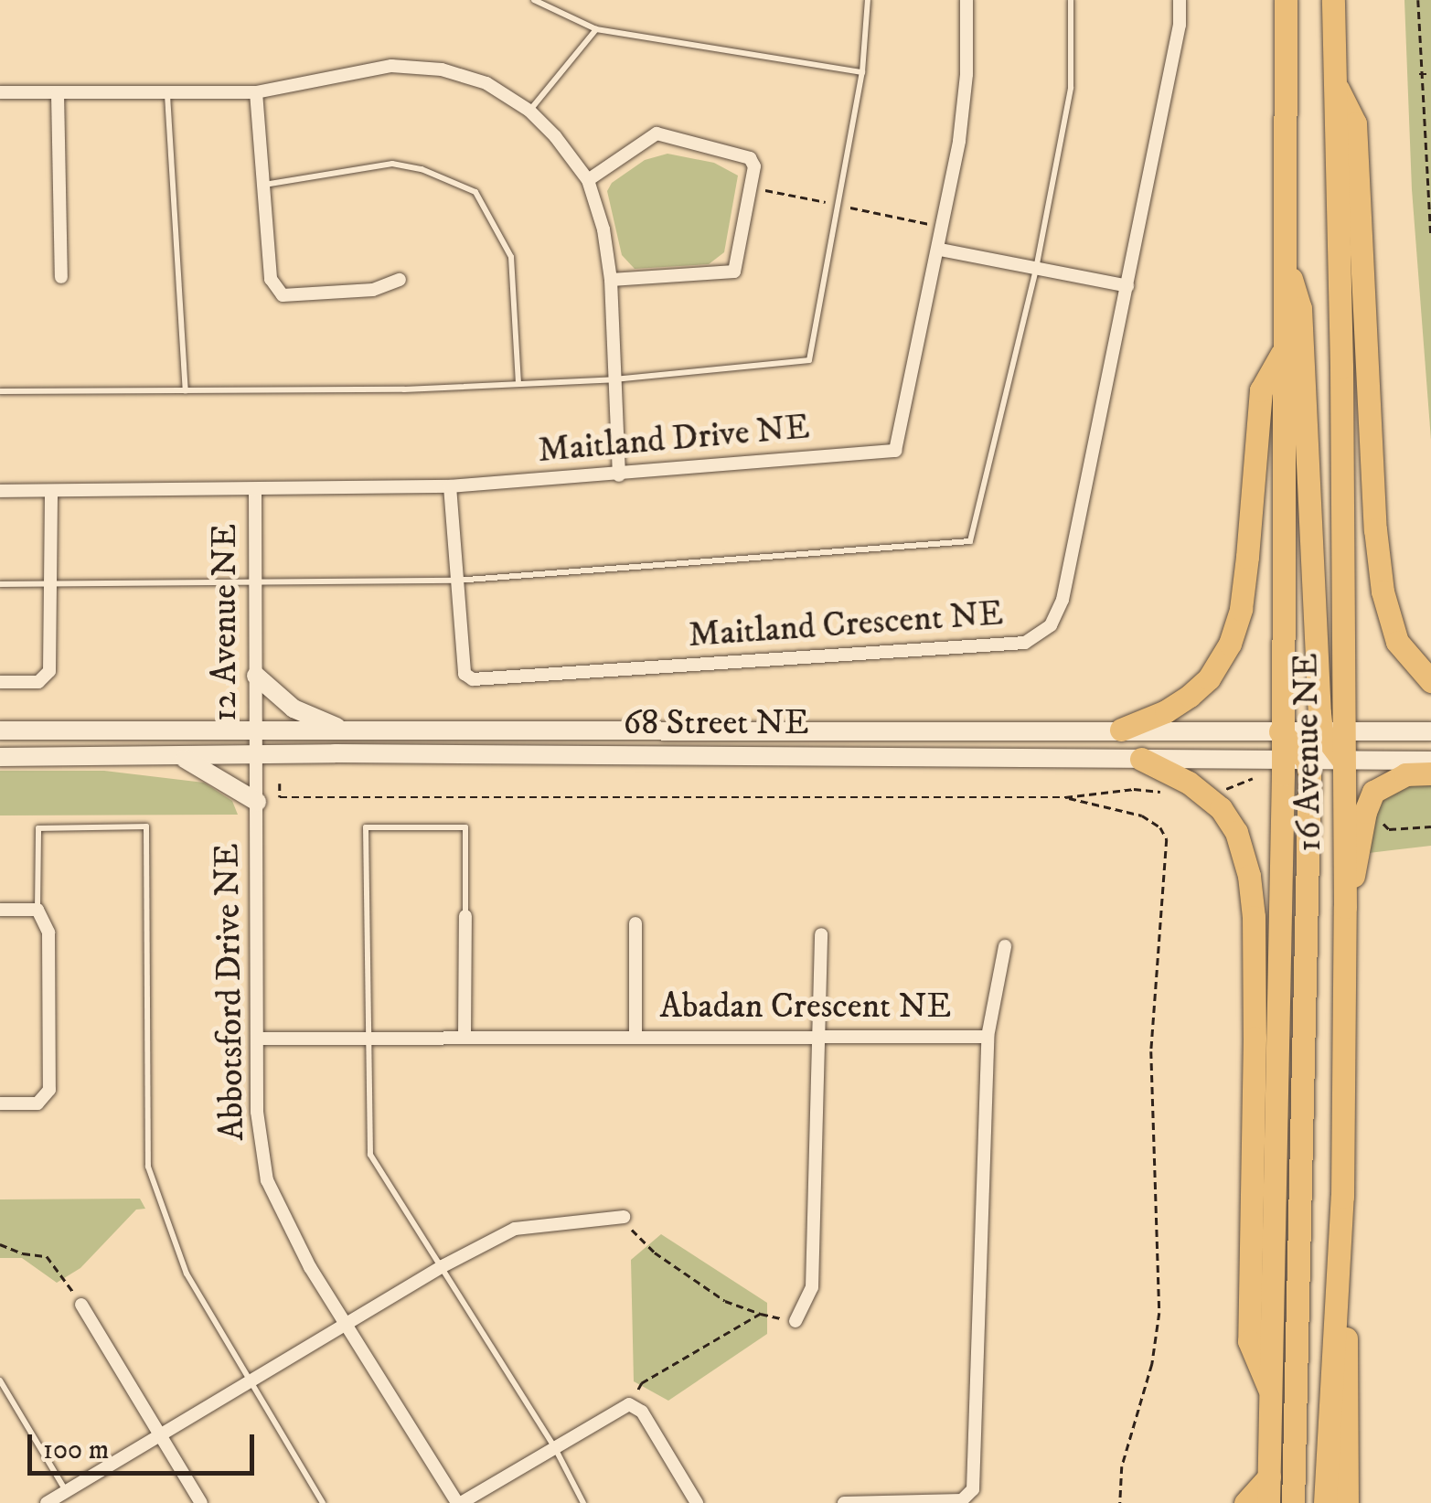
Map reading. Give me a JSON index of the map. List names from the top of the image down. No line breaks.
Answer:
{"streets":{"highway":["16 Avenue NE"],"main road":["68 Street NE"],"street":["Maitland Drive NE","12 Avenue NE","Maitland Crescent NE","Abbotsford Drive NE","Abadan Crescent NE"]},"crossings":[["Maitland Drive NE","12 Avenue NE"],["Maitland Drive NE","Maitland Crescent NE"],["12 Avenue NE","68 Street NE"],["12 Avenue NE","Abbotsford Drive NE"],["68 Street NE","16 Avenue NE"],["68 Street NE","Abbotsford Drive NE"],["Abbotsford Drive NE","Abadan Crescent NE"]],"scale_bar":"100 m"}
